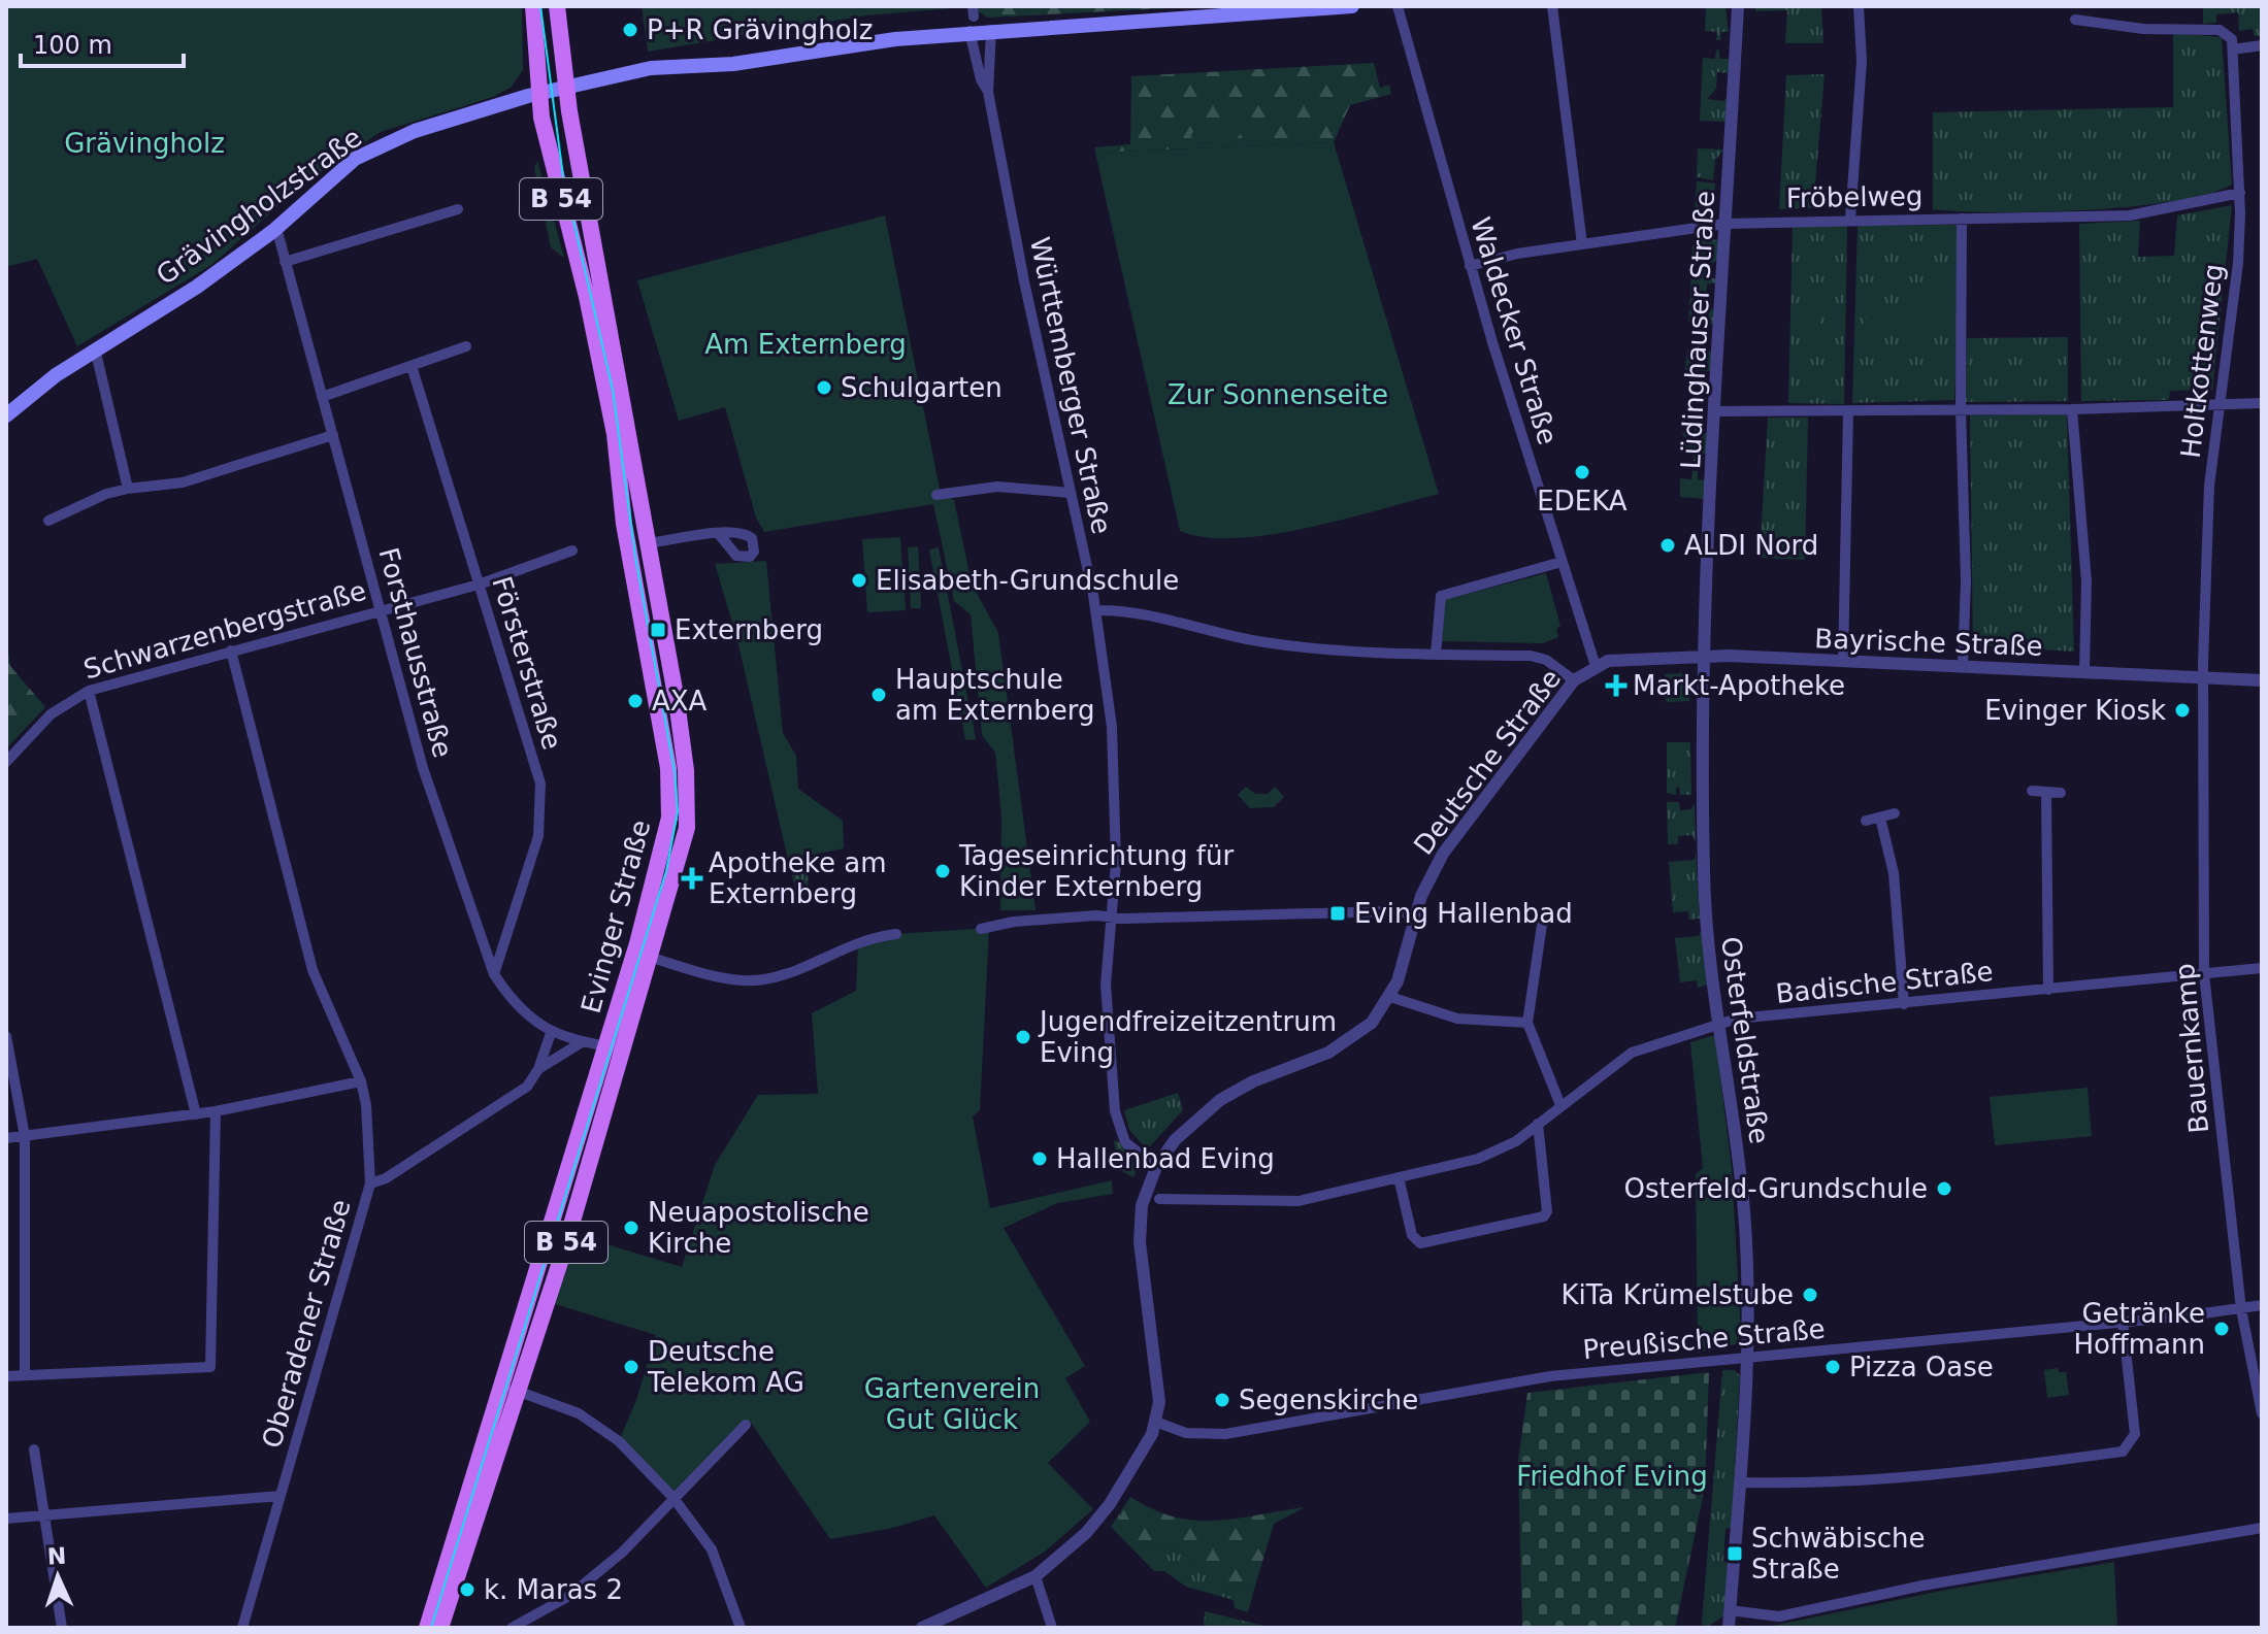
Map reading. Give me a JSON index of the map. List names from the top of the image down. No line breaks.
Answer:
{"streets":{"main road":["B 54","Grävingholzstraße","Evinger Straße"],"street":["Fröbelweg","Lüdinghauser Straße","Waldecker Straße","Holtkottenweg","Württemberger Straße","Schwarzenbergstraße","Bayrische Straße","Forsthausstraße","Försterstraße","Deutsche Straße","Badische Straße","Osterfeldstraße","Bauernkamp","Oberadener Straße","Preußische Straße"]},"crossings":[["Fröbelweg","Lüdinghauser Straße"],["Fröbelweg","Waldecker Straße"],["Fröbelweg","Holtkottenweg"],["Grävingholzstraße","Württemberger Straße"],["Grävingholzstraße","Forsthausstraße"],["Grävingholzstraße","Evinger Straße"],["Lüdinghauser Straße","Bayrische Straße"],["Lüdinghauser Straße","Osterfeldstraße"],["Waldecker Straße","Bayrische Straße"],["Waldecker Straße","Deutsche Straße"],["Holtkottenweg","Bayrische Straße"],["Holtkottenweg","Bauernkamp"],["Württemberger Straße","Deutsche Straße"],["Schwarzenbergstraße","Forsthausstraße"],["Schwarzenbergstraße","Försterstraße"],["Bayrische Straße","Deutsche Straße"],["Bayrische Straße","Osterfeldstraße"],["Bayrische Straße","Bauernkamp"],["Forsthausstraße","Försterstraße"],["Forsthausstraße","Oberadener Straße"],["Deutsche Straße","Preußische Straße"],["Badische Straße","Osterfeldstraße"],["Badische Straße","Bauernkamp"],["Osterfeldstraße","Preußische Straße"],["Bauernkamp","Preußische Straße"]],"parks":["Grävingholz","Am Externberg","Zur Sonnenseite","Gartenverein Gut Glück","Friedhof Eving"],"places":{"other":["P+R Grävingholz","Schulgarten","EDEKA","ALDI Nord","Elisabeth-Grundschule","Hauptschule am Externberg","AXA","Evinger Kiosk","Tageseinrichtung für Kinder Externberg","Jugendfreizeitzentrum Eving","Hallenbad Eving","Osterfeld-Grundschule","Neuapostolische Kirche","KiTa Krümelstube","Getränke Hoffmann","Deutsche Telekom AG","Pizza Oase","Segenskirche","k. Maras 2"],"transit":["Externberg","Eving Hallenbad","Schwäbische Straße"],"health":["Markt-Apotheke","Apotheke am Externberg"]},"scale_bar":"100 m","north":"top"}
